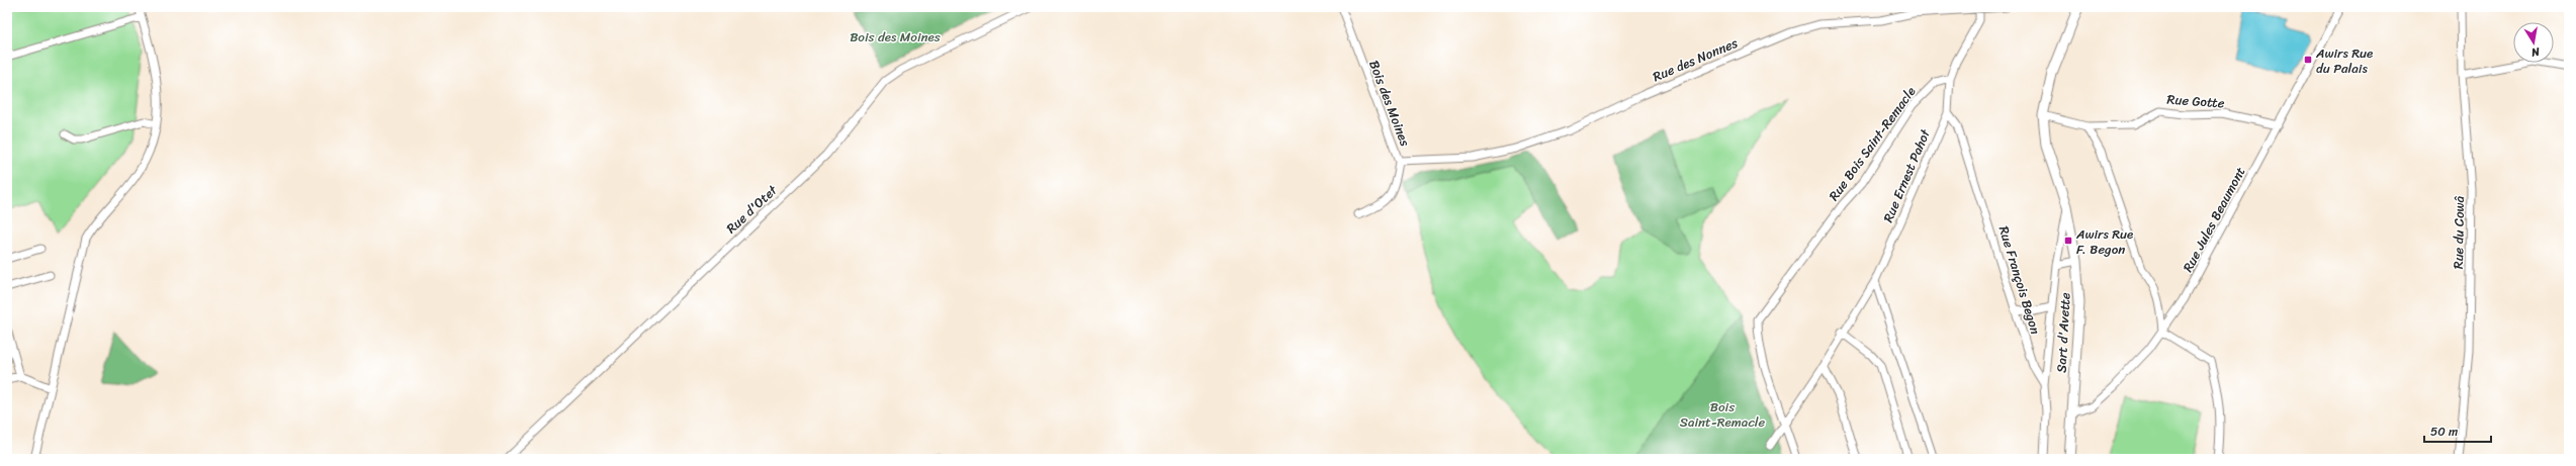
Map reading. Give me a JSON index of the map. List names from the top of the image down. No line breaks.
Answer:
{"streets":{"street":["Rue des Nonnes","Rue Gotte","Bois des Moines","Rue Bois Saint-Remacle","Rue Ernest Pahot","Rue d'Otet","Rue Jules Beaumont","Rue du Cowâ","Rue François Begon","Sart d'Avette"]},"crossings":[["Rue des Nonnes","Bois des Moines"],["Rue Gotte","Rue Jules Beaumont"],["Rue Gotte","Sart d'Avette"],["Rue Bois Saint-Remacle","Rue Ernest Pahot"],["Rue Ernest Pahot","Rue François Begon"],["Rue Jules Beaumont","Sart d'Avette"],["Rue François Begon","Sart d'Avette"]],"parks":["Bois des Moines","Bois Saint-Remacle"],"places":{"transit":["Awirs Rue du Palais","Awirs Rue F. Begon"]},"scale_bar":"50 m","north":"bottom"}
